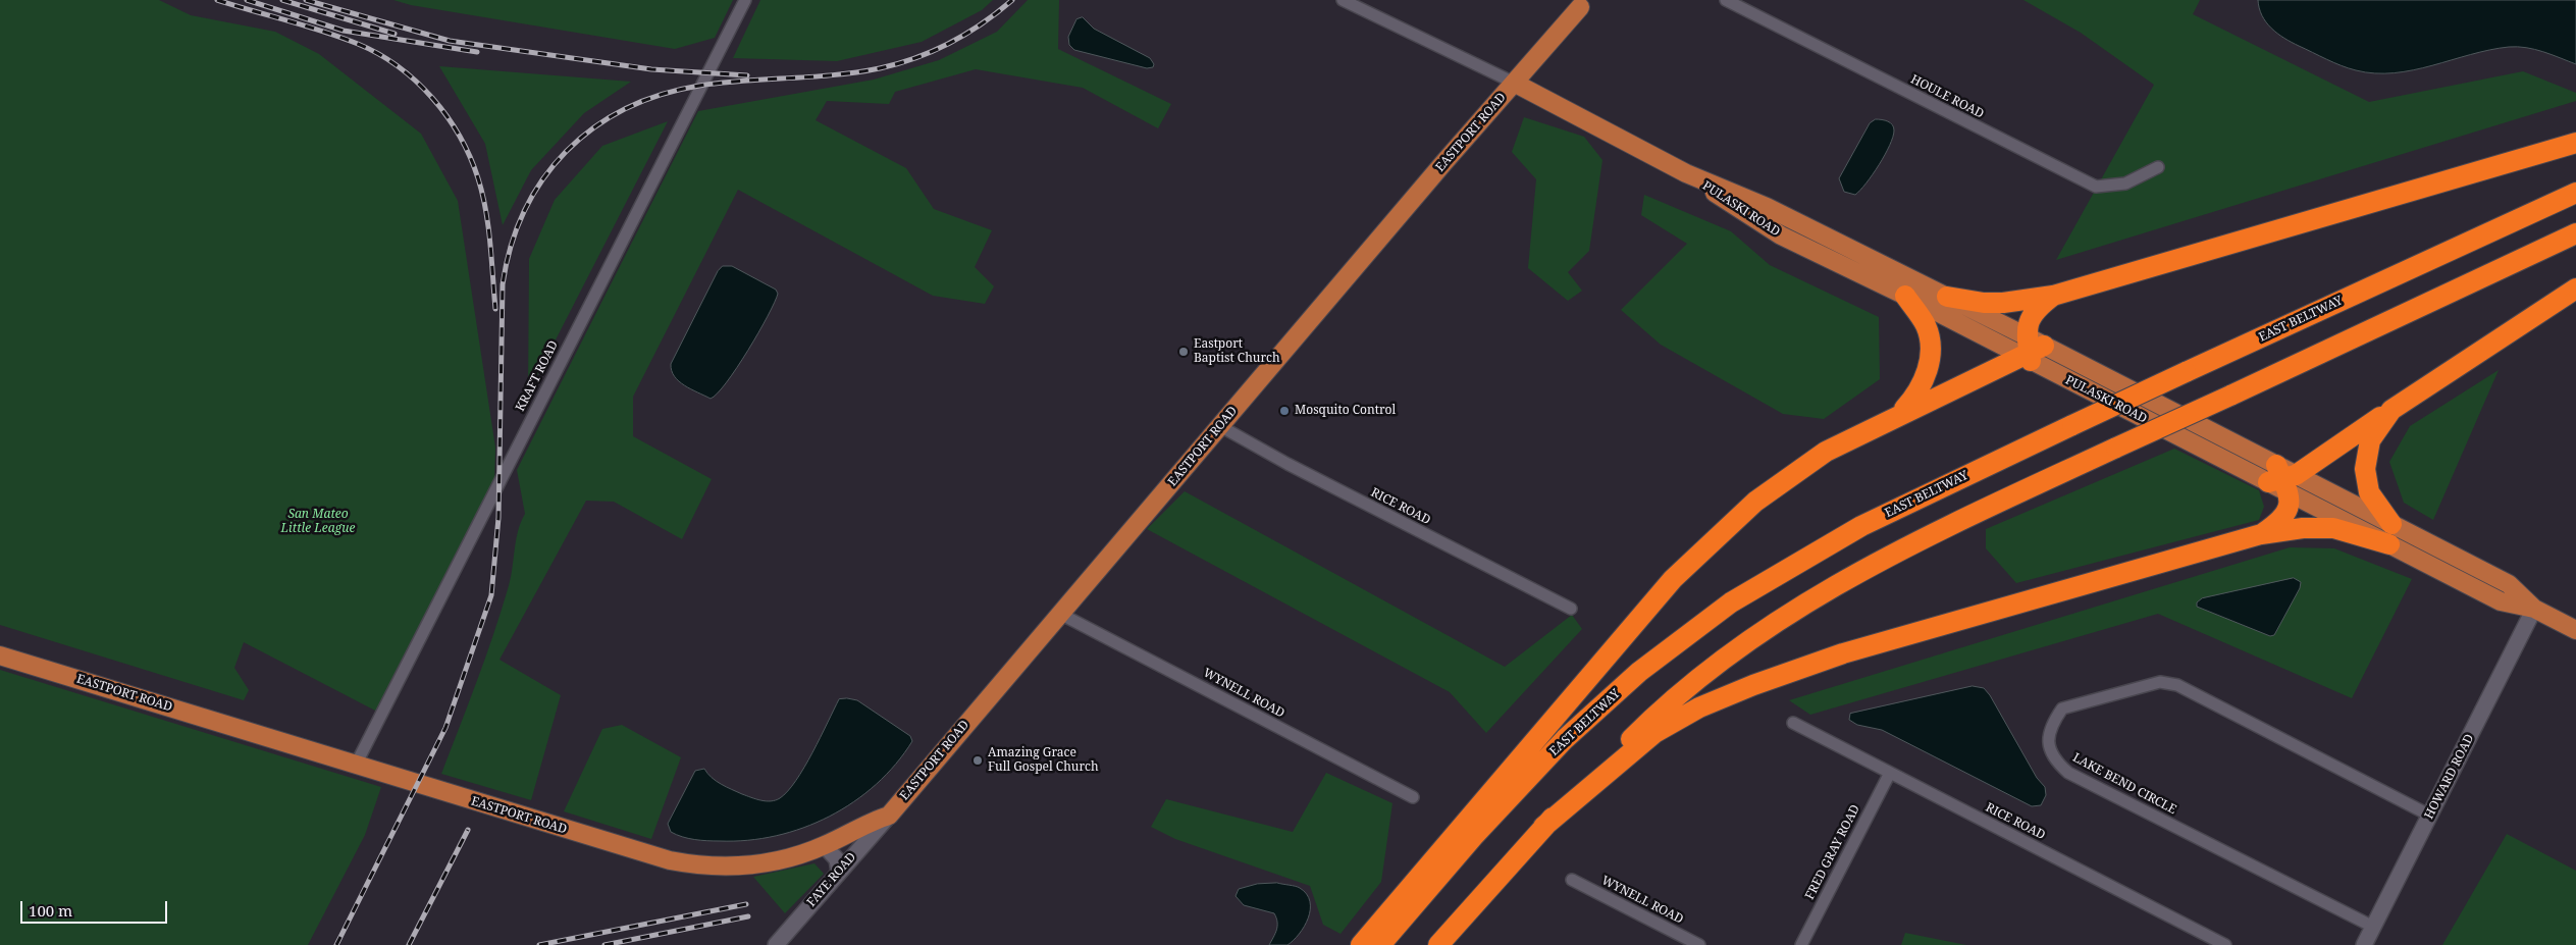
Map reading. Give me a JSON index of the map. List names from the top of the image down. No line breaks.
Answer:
{"streets":{"highway":["EAST BELTWAY"],"main road":["EASTPORT ROAD","PULASKI ROAD"],"street":["HOULE ROAD","KRAFT ROAD","RICE ROAD","WYNELL ROAD","HOWARD ROAD","LAKE BEND CIRCLE","FRED GRAY ROAD","FAYE ROAD"]},"crossings":[["EASTPORT ROAD","PULASKI ROAD"],["EASTPORT ROAD","KRAFT ROAD"],["EASTPORT ROAD","RICE ROAD"],["EASTPORT ROAD","WYNELL ROAD"],["EASTPORT ROAD","FAYE ROAD"],["PULASKI ROAD","HOWARD ROAD"],["RICE ROAD","FRED GRAY ROAD"],["HOWARD ROAD","LAKE BEND CIRCLE"]],"parks":["San Mateo Little League"],"places":["Eastport Baptist Church","Mosquito Control","Amazing Grace Full Gospel Church"],"scale_bar":"100 m"}
